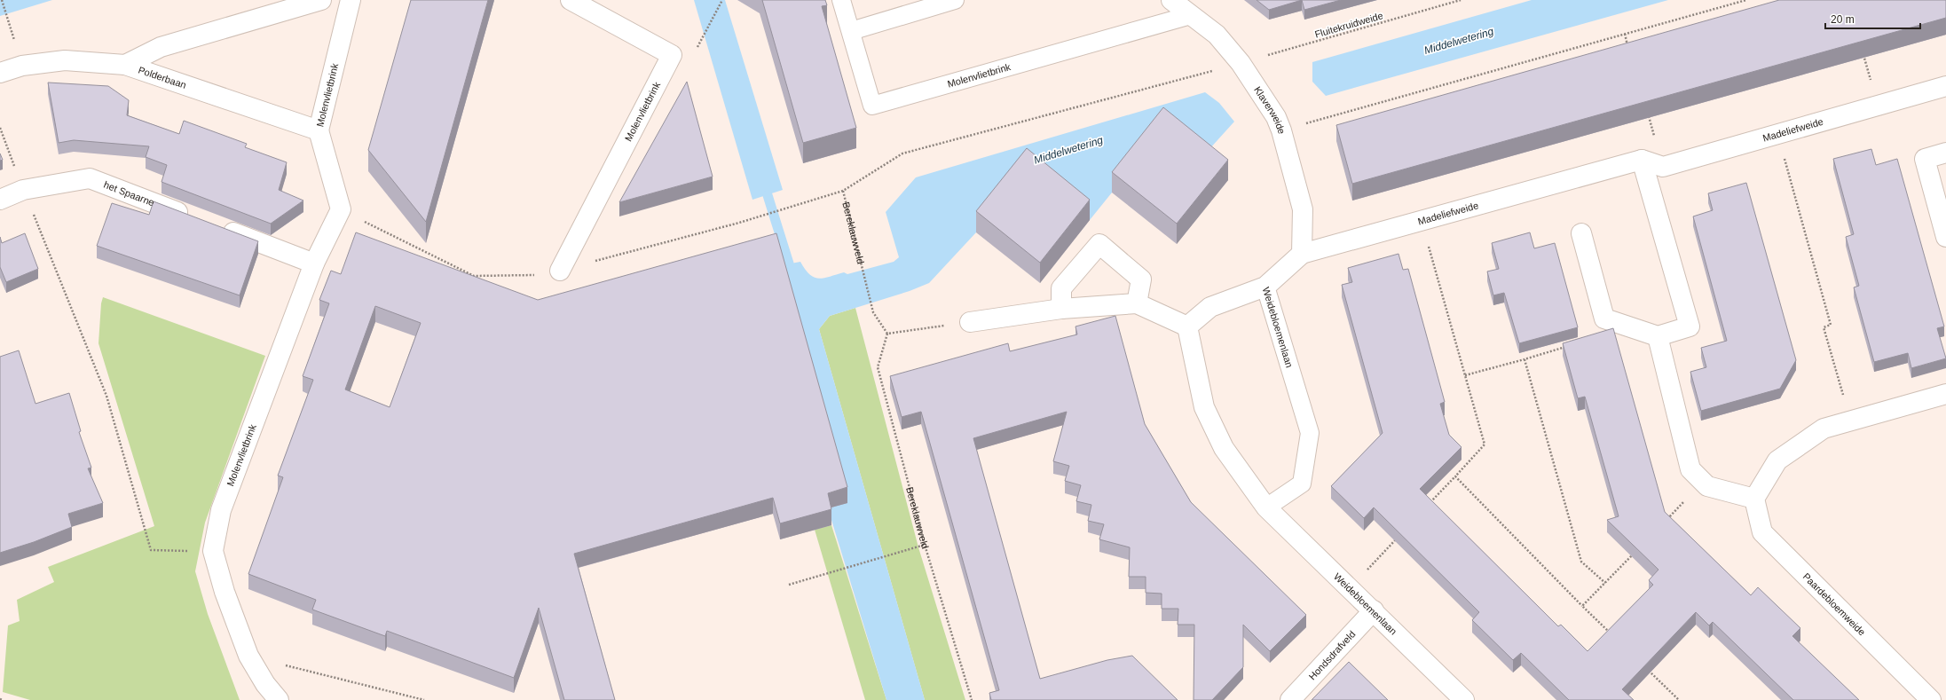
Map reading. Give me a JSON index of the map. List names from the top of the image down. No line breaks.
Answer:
{"streets":{"street":["Molenvlietbrink","Polderbaan","Klaverweide","Madeliefweide","het Spaarne","Weidebloemenlaan","Paardebloemweide","Hondsdrafveld"],"path":["Fluitekruidweide","Bereklauwveld"]},"crossings":[["Fluitekruidweide","Klaverweide"],["Fluitekruidweide","Bereklauwveld"],["Molenvlietbrink","Polderbaan"],["Molenvlietbrink","Klaverweide"],["Klaverweide","Madeliefweide"],["Madeliefweide","Weidebloemenlaan"],["Weidebloemenlaan","Hondsdrafveld"]],"water":["Middelwetering"],"scale_bar":"20 m"}
